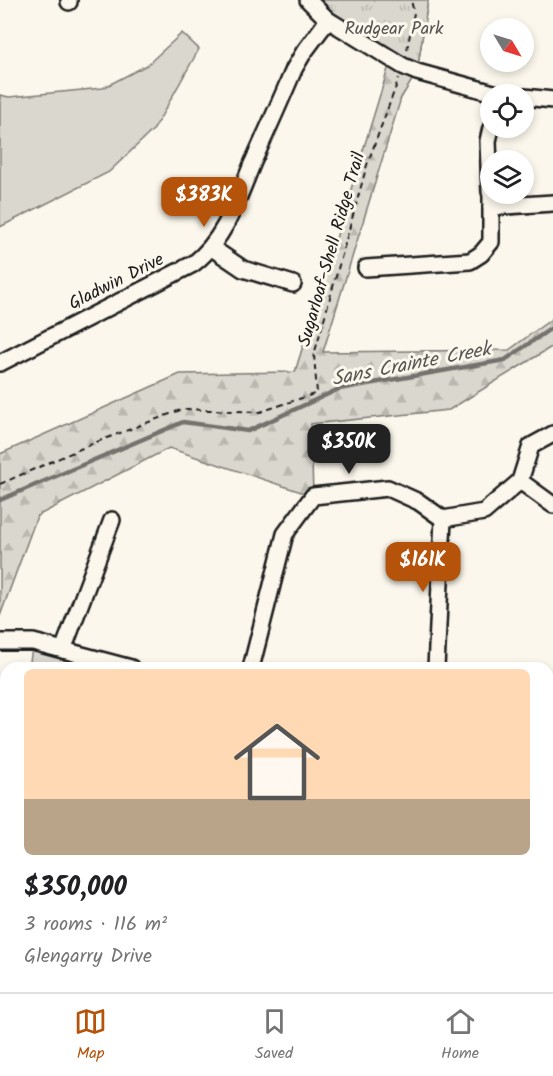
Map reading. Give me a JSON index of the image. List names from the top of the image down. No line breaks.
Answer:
{"streets":{"street":["Gladwin Drive"],"path":["Sugarloaf-Shell Ridge Trail"]},"water":["Sans Crainte Creek"],"parks":["Rudgear Park"],"north":"bottom right","page":{"price":["$383K","$350K","$161K"],"list":[{"name":"$350,000","note":"3 rooms · 116 m² · Glengarry Drive"}],"tabs":["Map","Saved","Home"]}}
